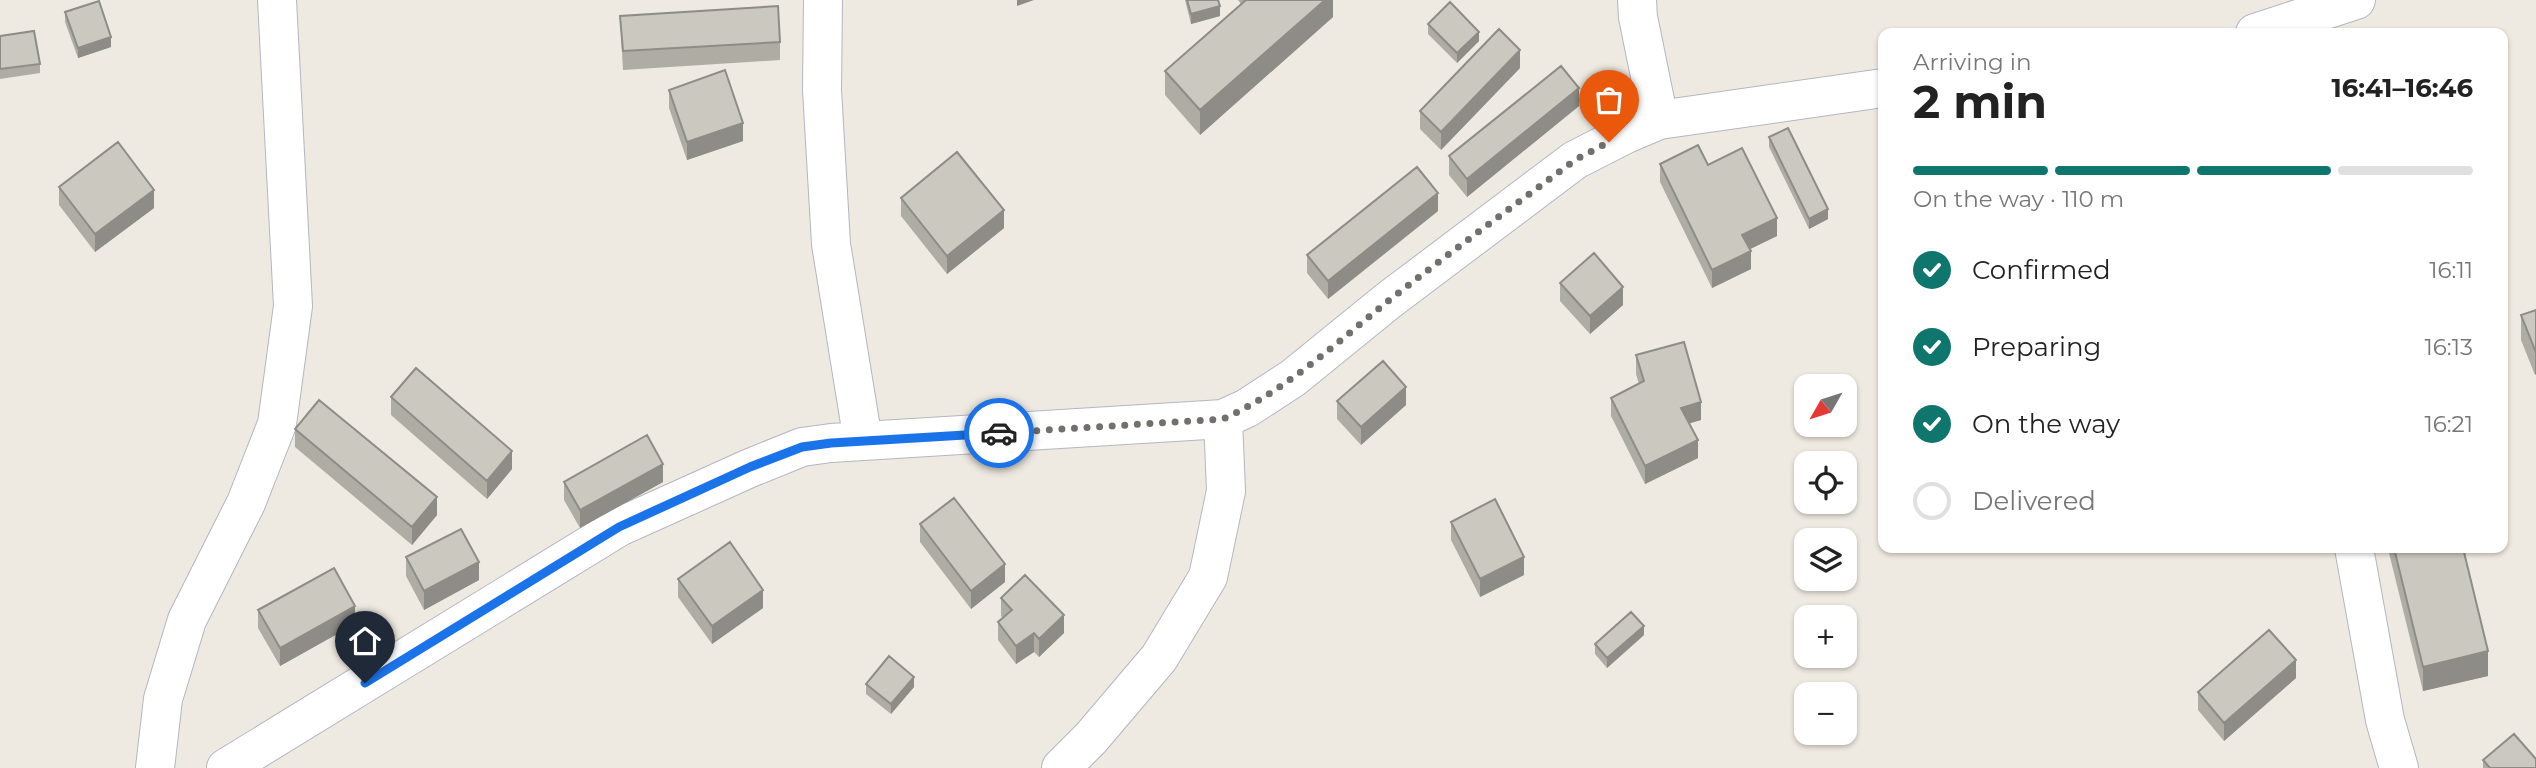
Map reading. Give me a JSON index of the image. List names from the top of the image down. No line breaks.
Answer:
{"north":"bottom left","page":{"heading":["2 min","Arriving in","16:41–16:46"],"bar":"On the way · 110 m","list":[["Confirmed","16:11"],["Preparing","16:13"],["On the way","16:21"],"Delivered"],"map_buttons":["+","−"]}}
